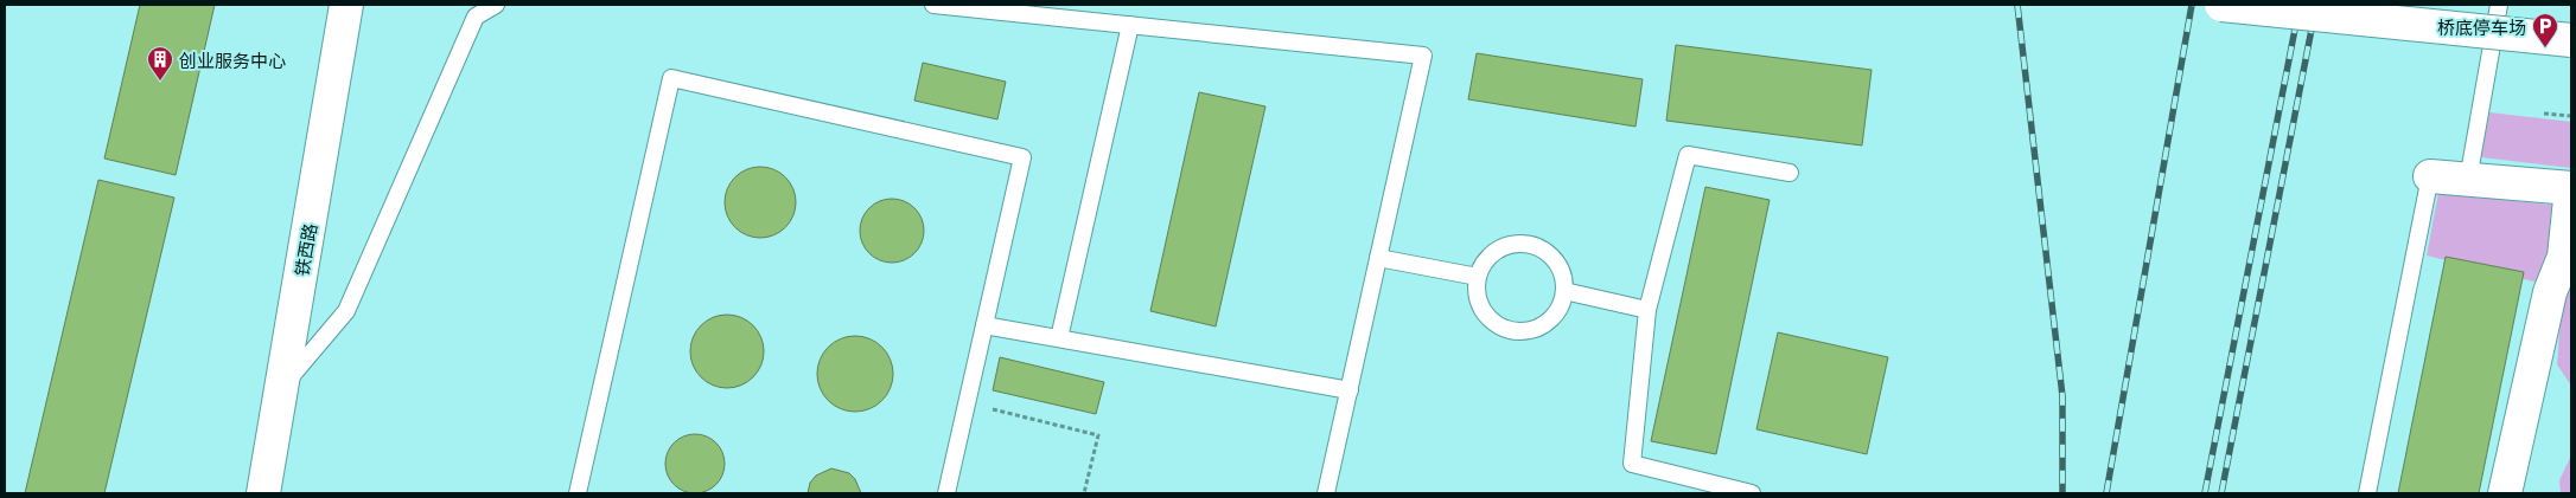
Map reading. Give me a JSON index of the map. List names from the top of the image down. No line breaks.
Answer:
{"streets":{"street":["铁西路"]},"places":{"parking":["桥底停车场"],"building":["创业服务中心"]}}
